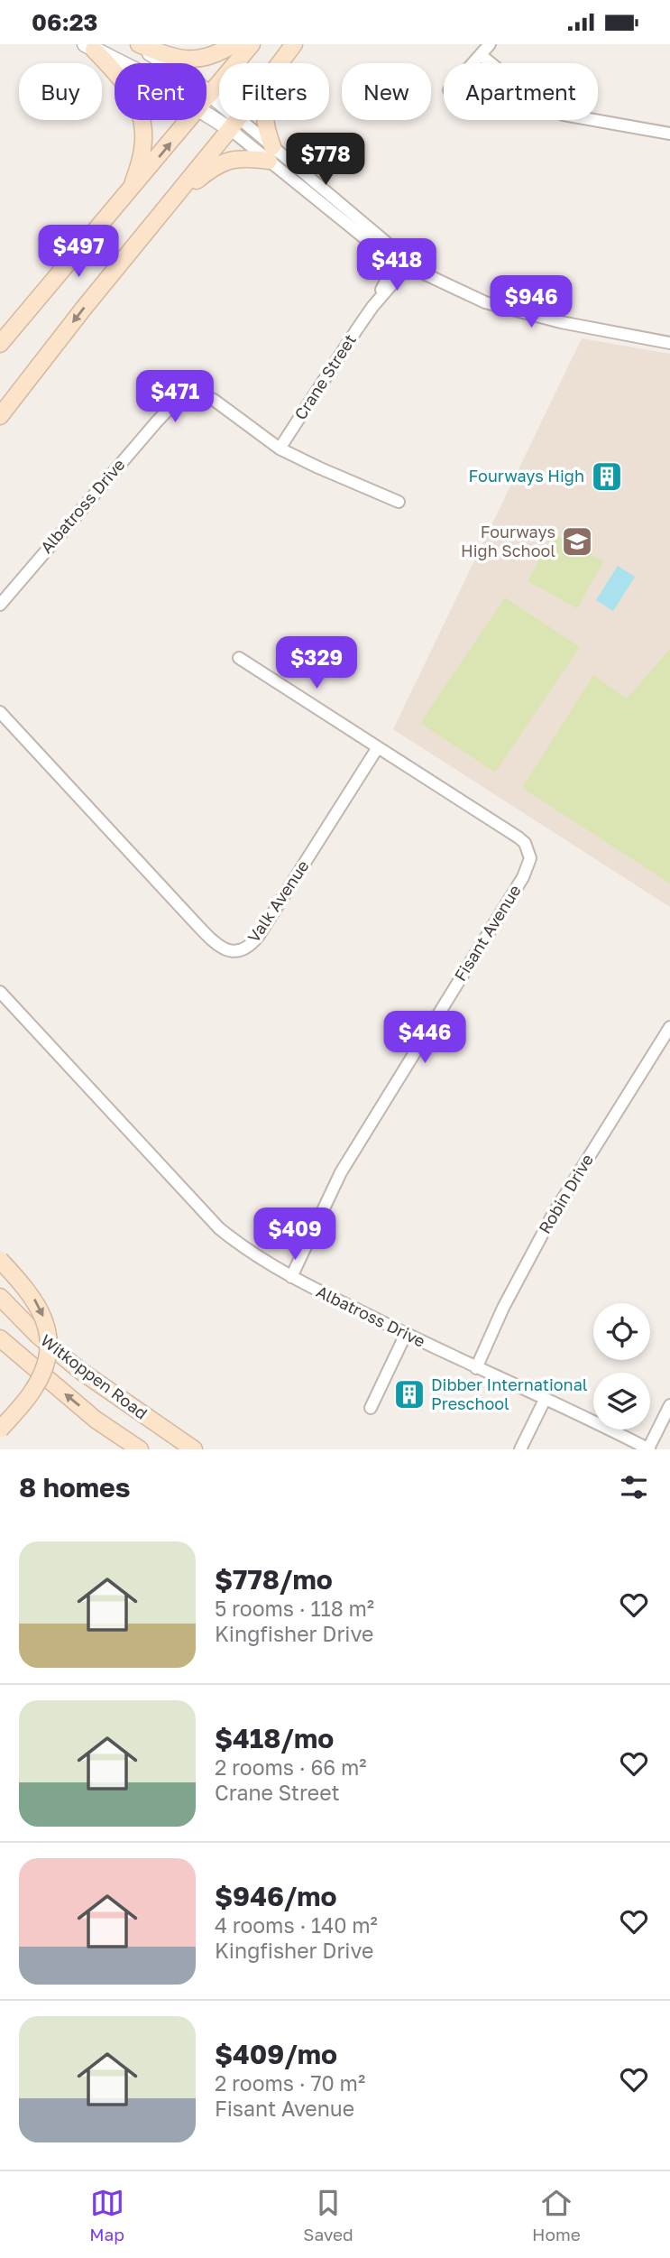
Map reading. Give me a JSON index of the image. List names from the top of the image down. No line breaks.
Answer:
{"streets":{"main road":["Witkoppen Road"],"street":["Crane Street","Albatross Drive","Valk Avenue","Fisant Avenue","Robin Drive"]},"crossings":[["Crane Street","Albatross Drive"],["Albatross Drive","Fisant Avenue"],["Albatross Drive","Robin Drive"],["Valk Avenue","Fisant Avenue"]],"places":{"building":["Fourways High","Dibber International Preschool"],"school or university":["Fourways High School"]},"page":{"status":"06:23","chip":["Buy","Rent","Filters","New","Apartment"],"price":["$778","$497","$418","$946","$471","$329","$446","$409"],"heading":"8 homes","list":[{"name":"$778/mo","note":"5 rooms · 118 m² · Kingfisher Drive"},{"name":"$418/mo","note":"2 rooms · 66 m² · Crane Street"},{"name":"$946/mo","note":"4 rooms · 140 m² · Kingfisher Drive"},{"name":"$409/mo","note":"2 rooms · 70 m² · Fisant Avenue"}],"tabs":["Map","Saved","Home"]}}
